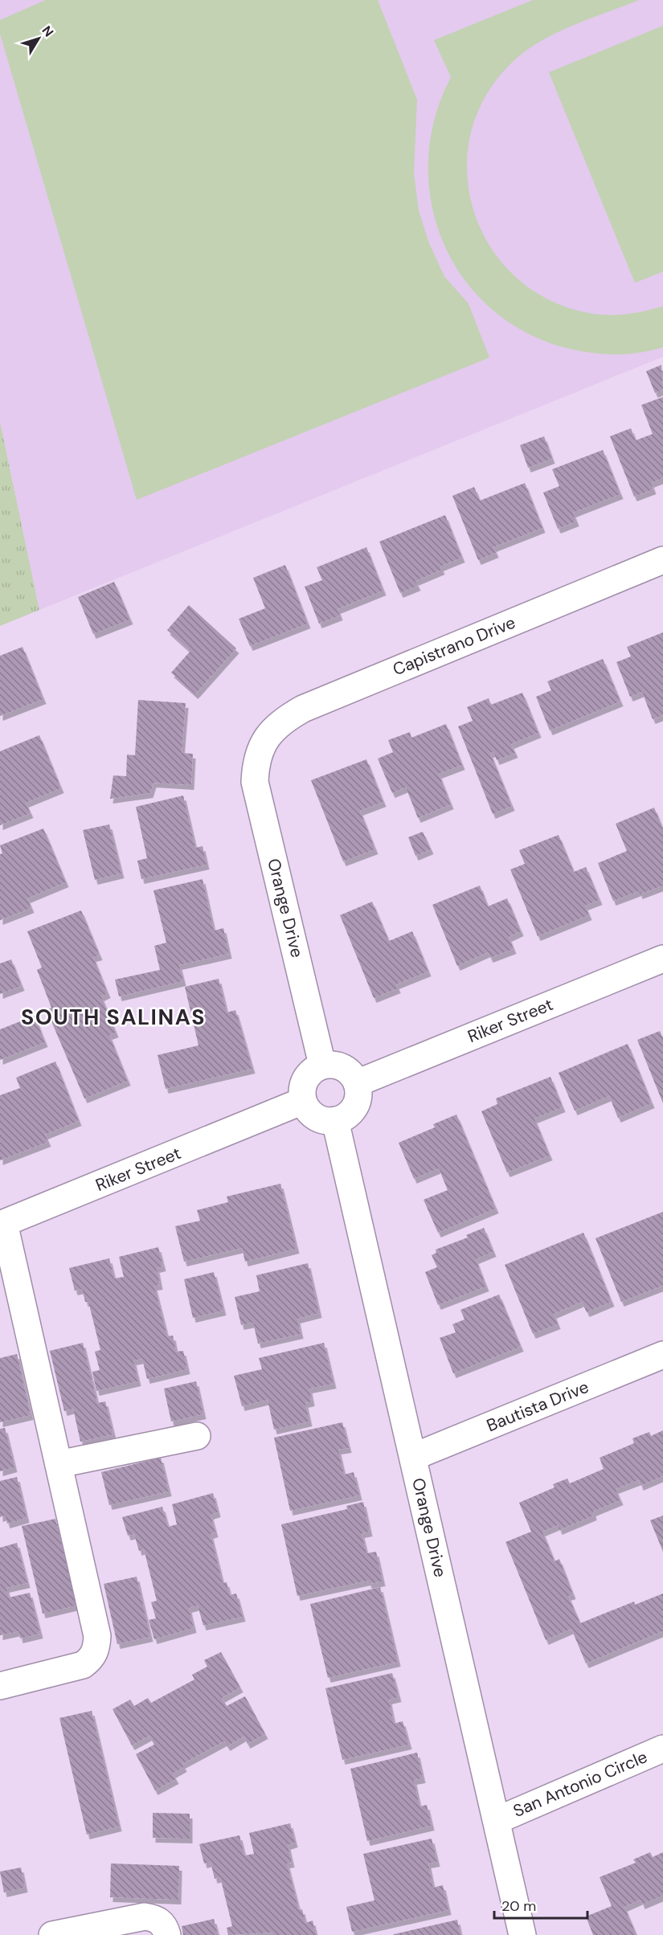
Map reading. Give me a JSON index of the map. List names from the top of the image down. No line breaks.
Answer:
{"streets":{"street":["Capistrano Drive","Orange Drive","Riker Street","Bautista Drive","San Antonio Circle"]},"crossings":[["Capistrano Drive","Orange Drive"],["Orange Drive","Riker Street"],["Orange Drive","Bautista Drive"],["Orange Drive","San Antonio Circle"]],"districts":["SOUTH SALINAS"],"scale_bar":"20 m","north":"top right"}
